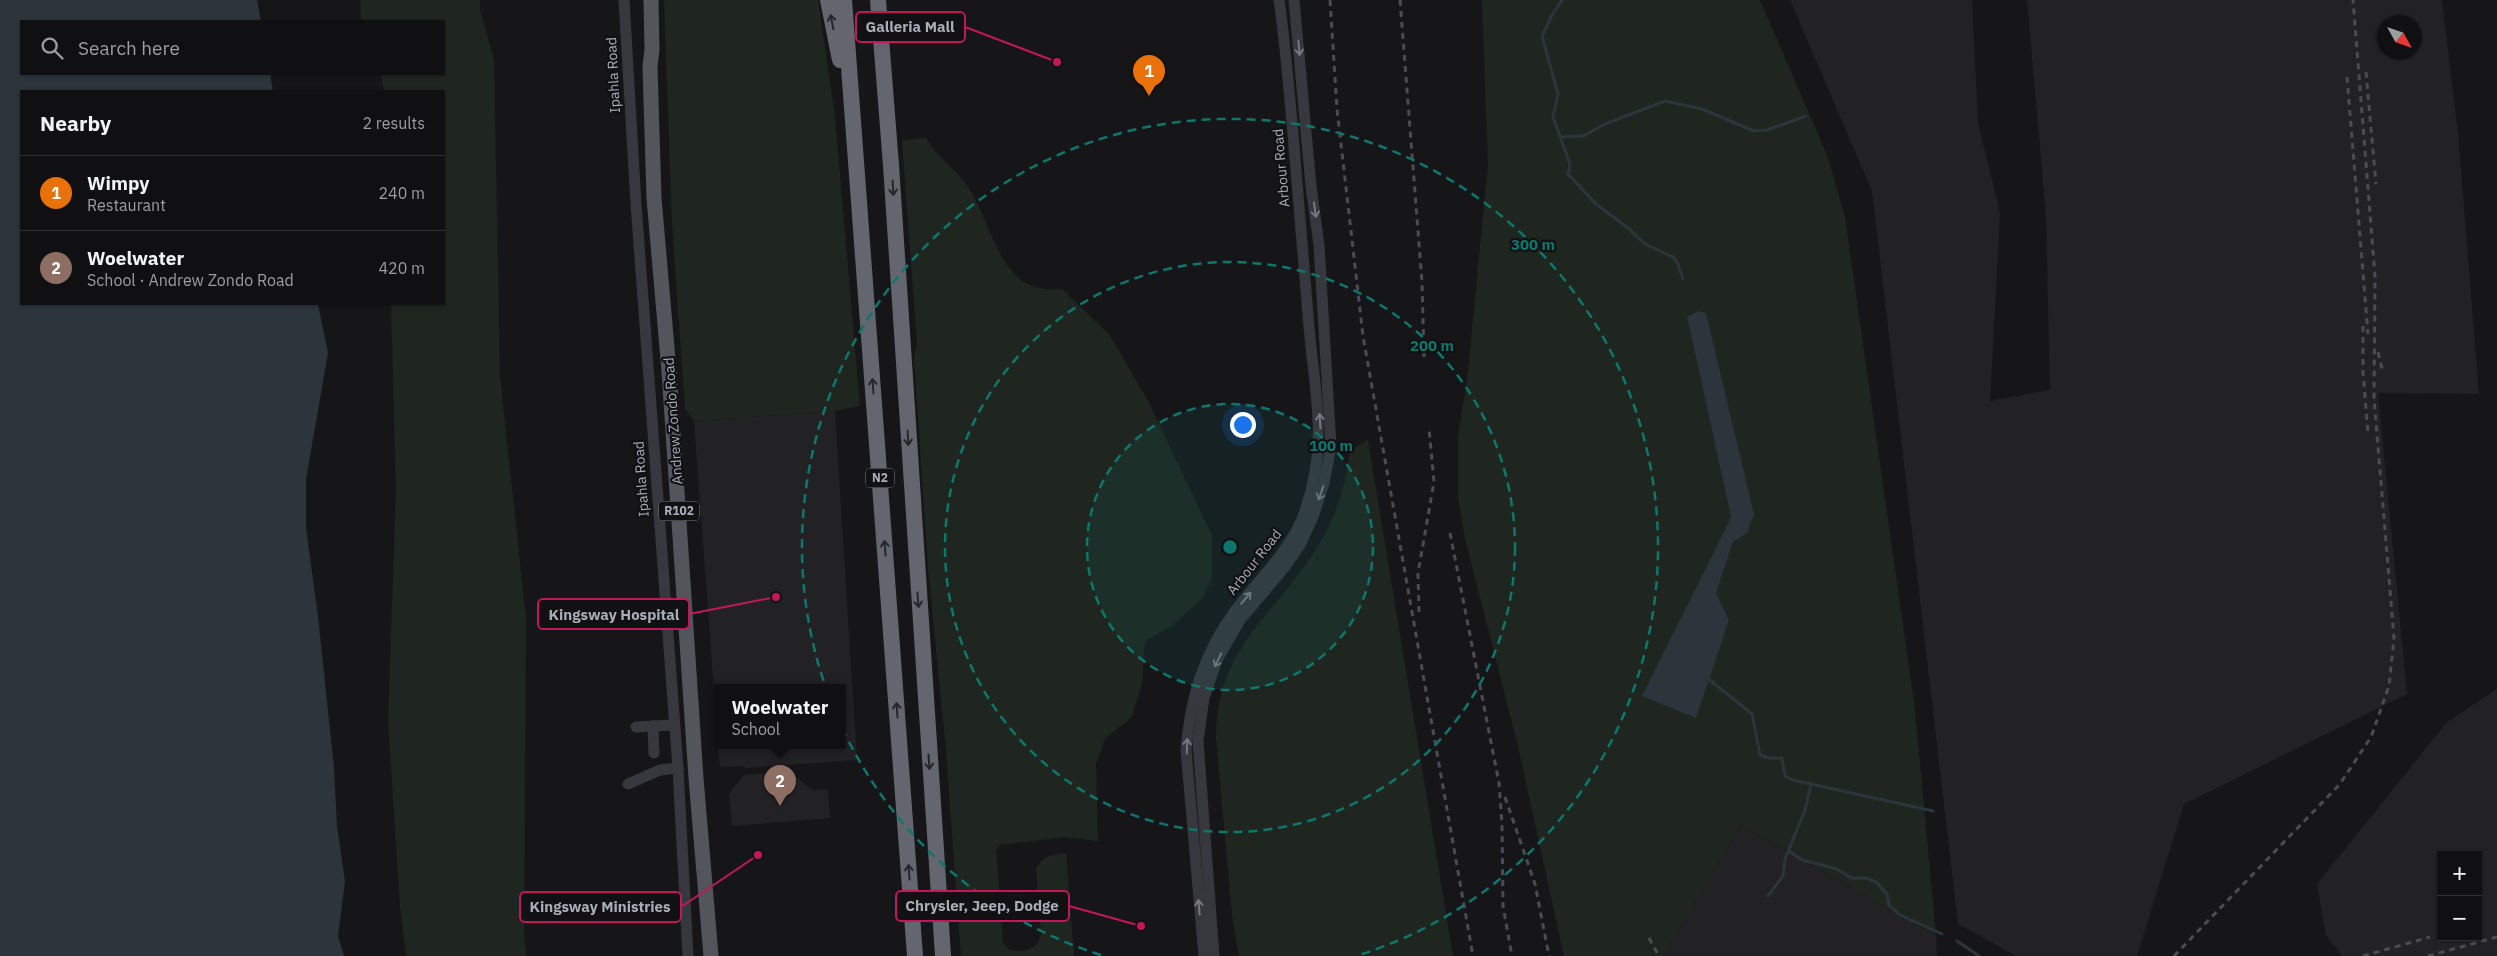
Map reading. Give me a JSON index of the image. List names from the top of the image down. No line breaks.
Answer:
{"streets":{"highway":["N2"],"main road":["Andrew Zondo Road","R102"],"street":["Ipahla Road","Arbour Road"]},"places":["Galleria Mall","Kingsway Hospital","Kingsway Ministries","Chrysler, Jeep, Dodge"],"north":"bottom right","page":{"search":"Search here","pins":["1","2"],"heading":["Nearby","2 results"],"list":[{"mark":"1","name":"Wimpy","note":"Restaurant","value":"240 m"},{"mark":"2","name":"Woelwater","note":"School · Andrew Zondo Road","value":"420 m"}],"popup":["Woelwater","School"],"map_buttons":["+","−"]},"rings":["300 m","200 m","100 m"]}
